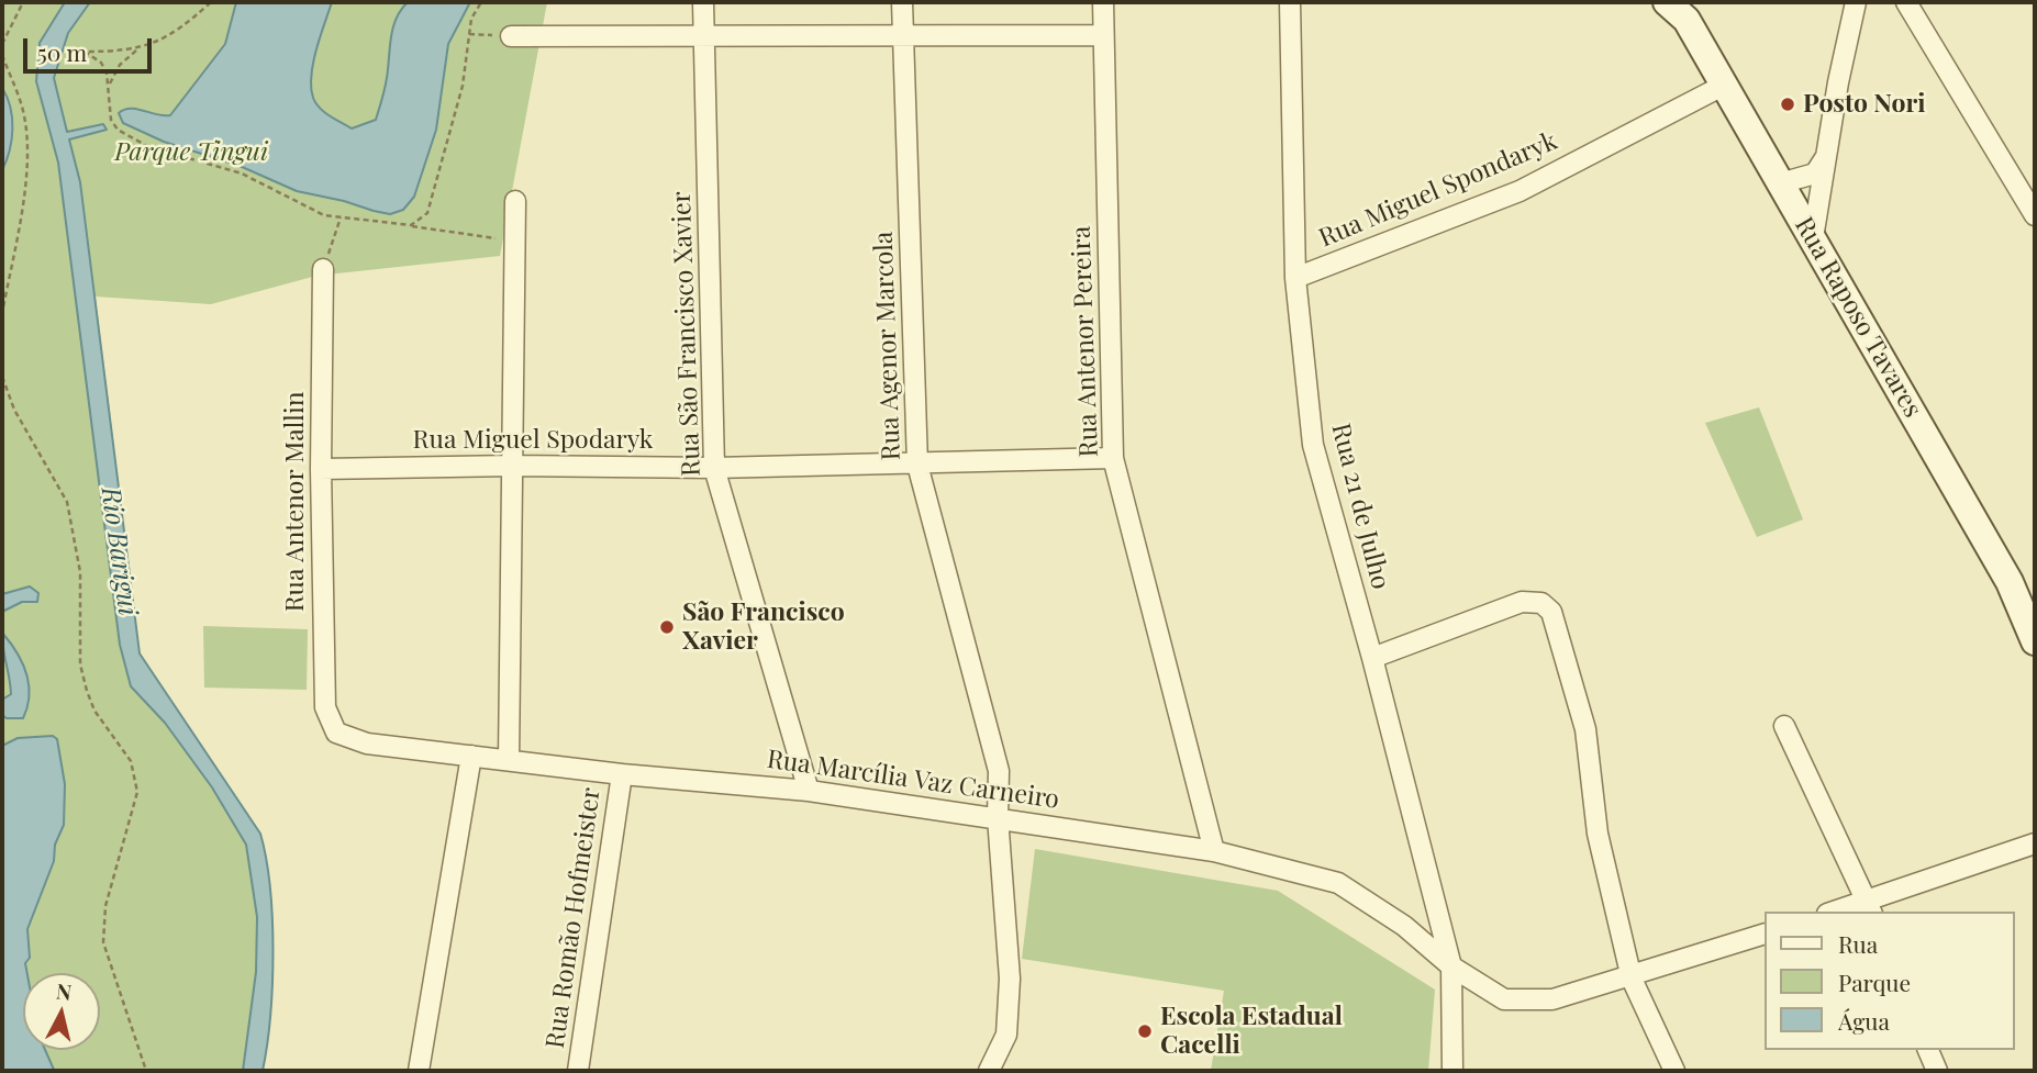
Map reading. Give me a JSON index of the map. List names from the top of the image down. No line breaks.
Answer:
{"streets":{"main road":["Rua Raposo Tavares"],"street":["Rua Miguel Spondaryk","Rua São Francisco Xavier","Rua Antenor Pereira","Rua Agenor Marcola","Rua Miguel Spodaryk","Rua Antenor Mallin","Rua 21 de Julho","Rua Marcília Vaz Carneiro","Rua Romão Hofmeister"]},"crossings":[["Rua Miguel Spondaryk","Rua Raposo Tavares"],["Rua Miguel Spondaryk","Rua 21 de Julho"],["Rua São Francisco Xavier","Rua Miguel Spodaryk"],["Rua São Francisco Xavier","Rua Marcília Vaz Carneiro"],["Rua Antenor Pereira","Rua Miguel Spodaryk"],["Rua Antenor Pereira","Rua Marcília Vaz Carneiro"],["Rua Agenor Marcola","Rua Miguel Spodaryk"],["Rua Agenor Marcola","Rua Marcília Vaz Carneiro"],["Rua Miguel Spodaryk","Rua Antenor Mallin"],["Rua Antenor Mallin","Rua Marcília Vaz Carneiro"],["Rua 21 de Julho","Rua Marcília Vaz Carneiro"],["Rua Marcília Vaz Carneiro","Rua Romão Hofmeister"]],"water":["Rio Barigui"],"parks":["Parque Tingui"],"places":["Posto Nori","São Francisco Xavier","Escola Estadual Cacelli"],"legend":["Rua","Parque","Água"],"scale_bar":"50 m","north":"top"}
